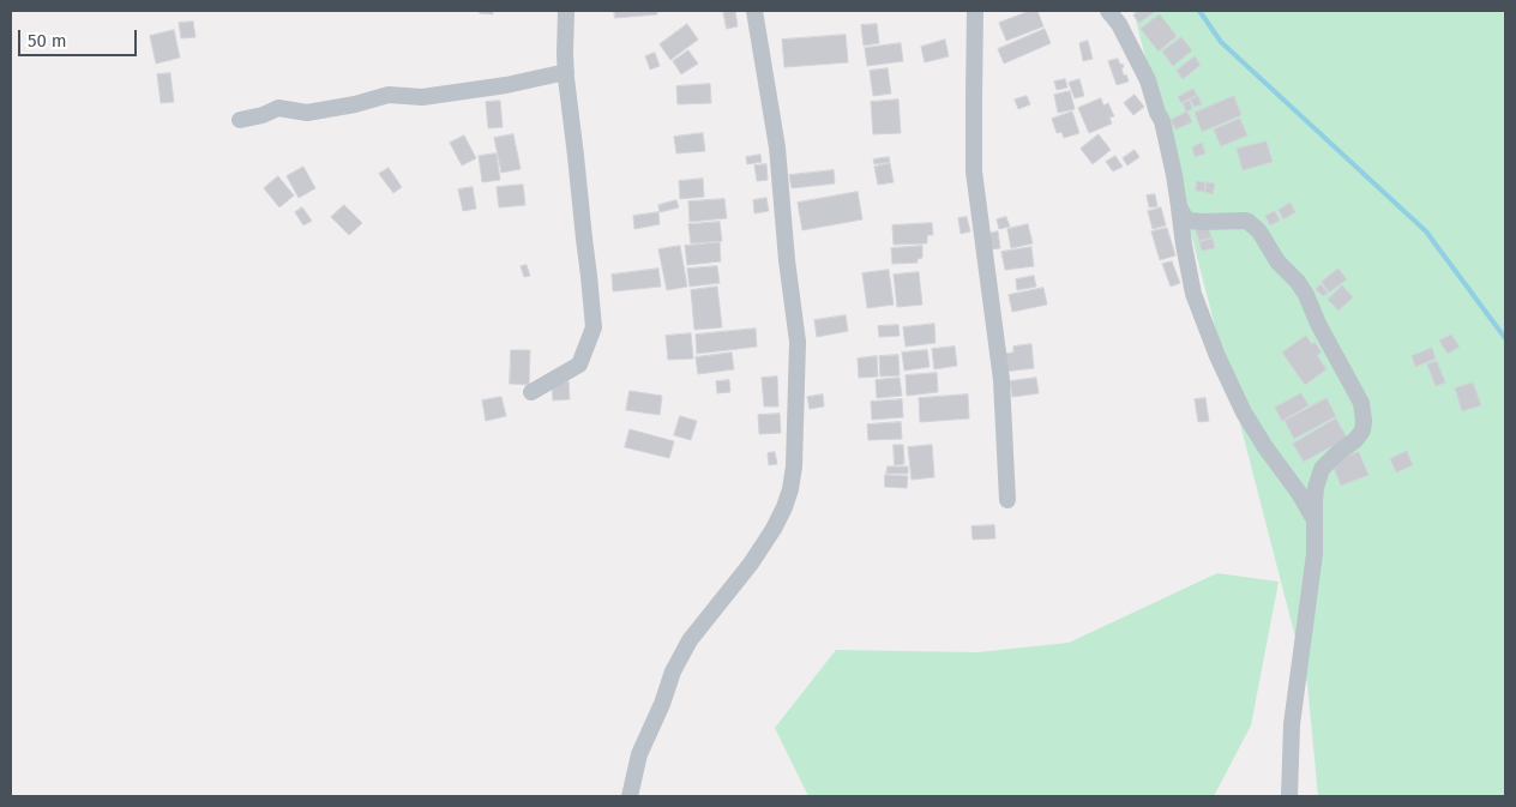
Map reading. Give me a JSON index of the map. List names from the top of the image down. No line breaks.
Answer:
{"scale_bar":"50 m"}
